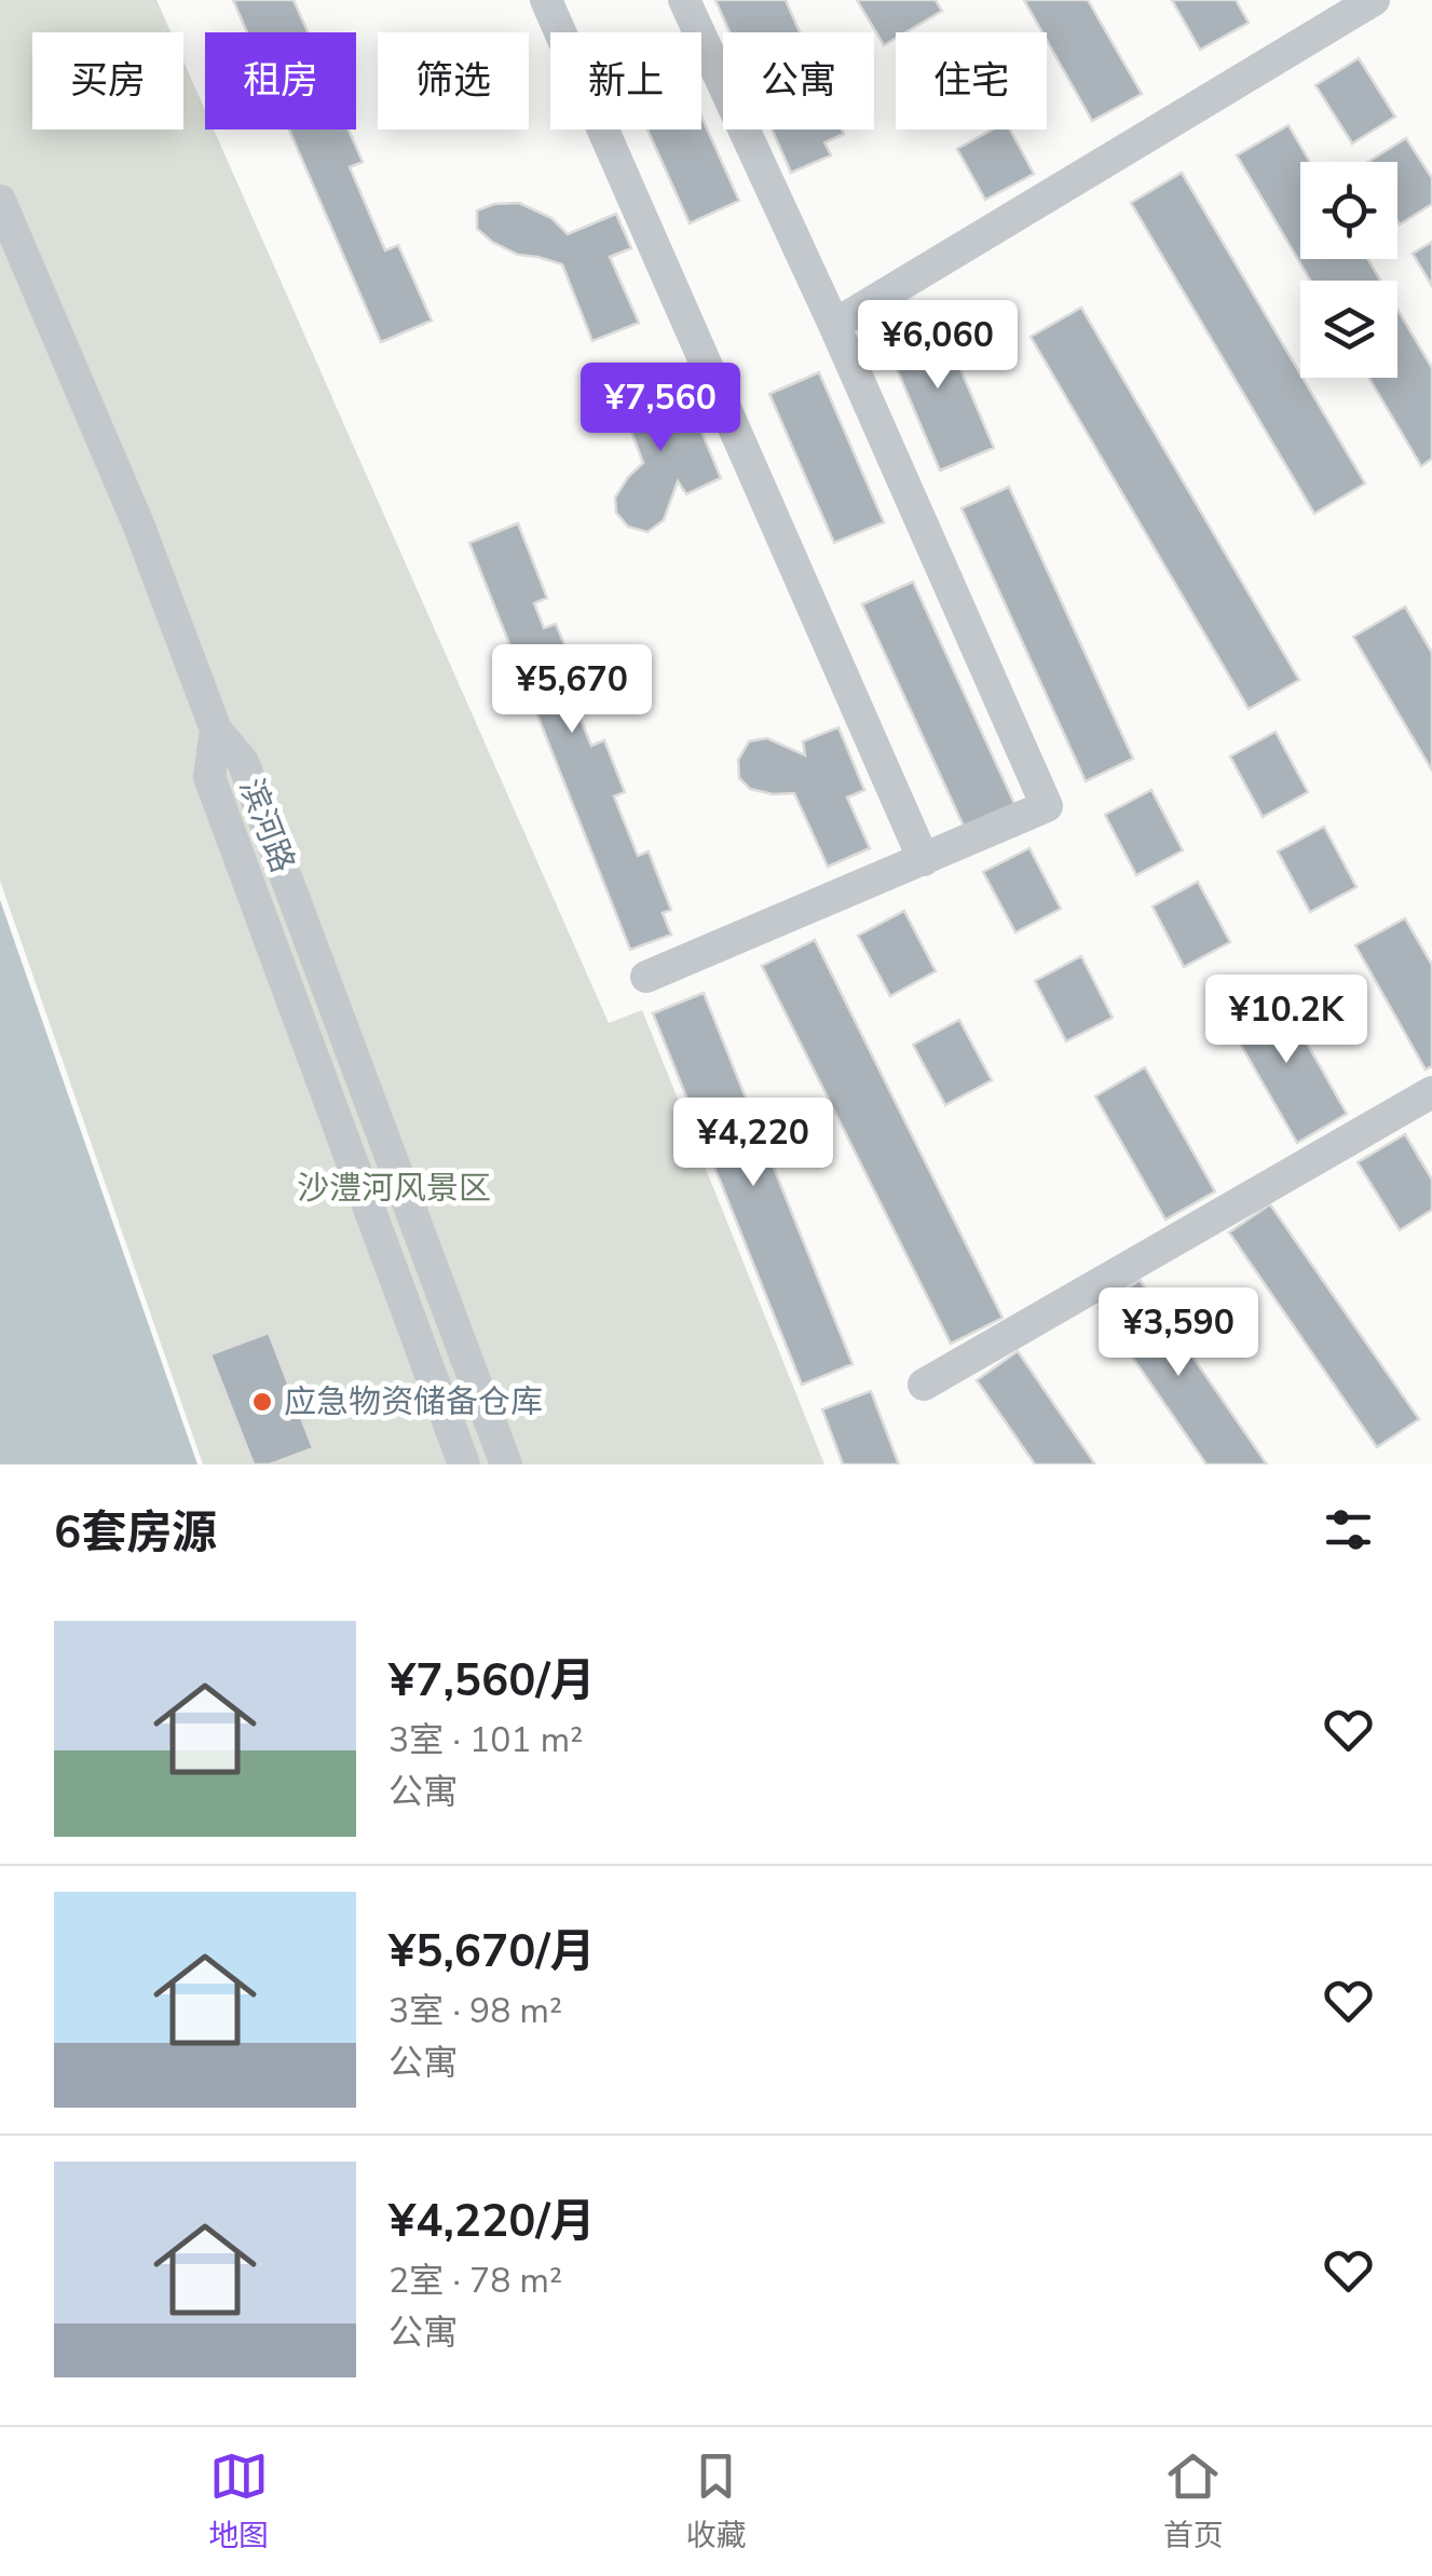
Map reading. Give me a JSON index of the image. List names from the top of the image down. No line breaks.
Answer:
{"streets":{"street":["滨河路"]},"parks":["沙澧河风景区"],"places":["应急物资储备仓库"],"page":{"chip":["买房","租房","筛选","新上","公寓","住宅"],"price":["¥6,060","¥7,560","¥5,670","¥10.2K","¥4,220","¥3,590"],"heading":"6套房源","list":[{"name":"¥7,560/月","note":"3室 · 101 m² · 公寓"},{"name":"¥5,670/月","note":"3室 · 98 m² · 公寓"},{"name":"¥4,220/月","note":"2室 · 78 m² · 公寓"}],"tabs":["地图","收藏","首页"]}}
